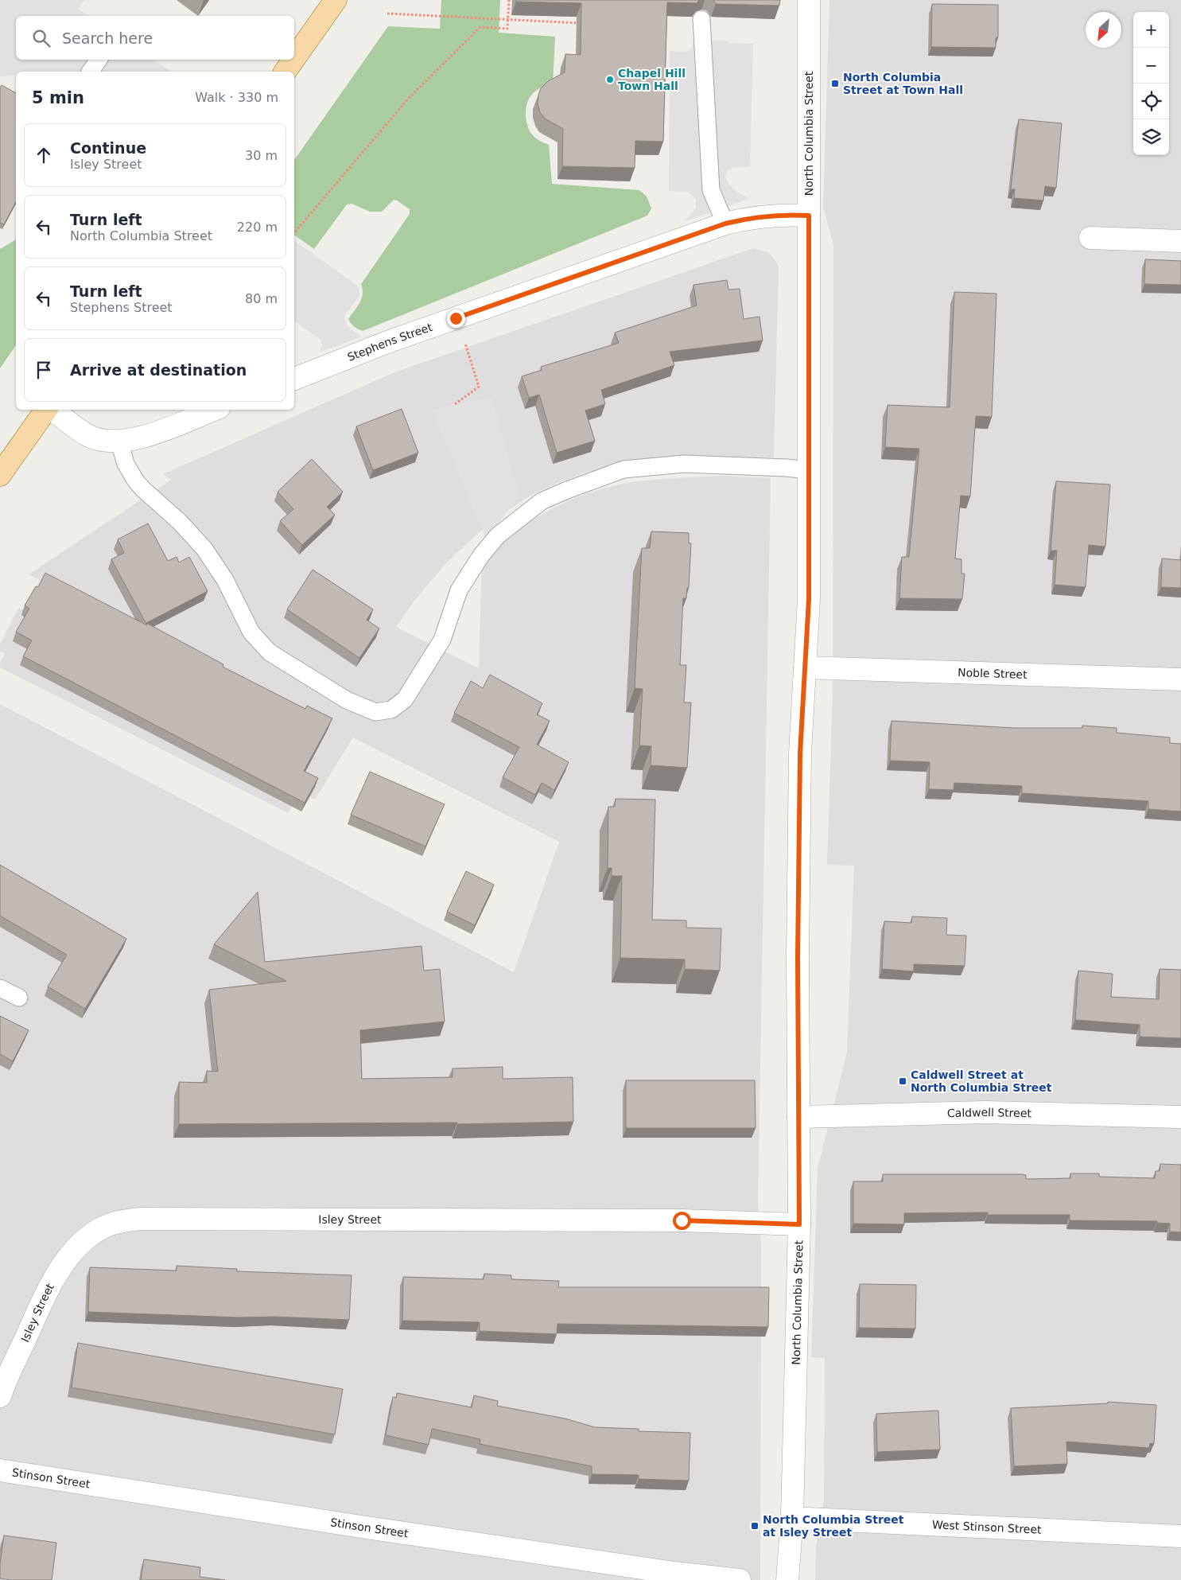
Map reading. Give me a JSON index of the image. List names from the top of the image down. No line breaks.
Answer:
{"streets":{"street":["North Columbia Street","Stephens Street","Noble Street","Caldwell Street","Isley Street","Stinson Street","West Stinson Street"]},"crossings":[["North Columbia Street","Stephens Street"],["North Columbia Street","Noble Street"],["North Columbia Street","Caldwell Street"],["North Columbia Street","Isley Street"],["North Columbia Street","West Stinson Street"]],"places":{"other":["Chapel Hill Town Hall"],"transit":["North Columbia Street at Town Hall","Caldwell Street at North Columbia Street","North Columbia Street at Isley Street"]},"north":"bottom left","page":{"map_buttons":["+","−"],"search":"Search here","heading":["5 min","Walk · 330 m"],"list":[["Continue","Isley Street","30 m"],["Turn left","North Columbia Street","220 m"],["Turn left","Stephens Street","80 m"],"Arrive at destination"]}}
